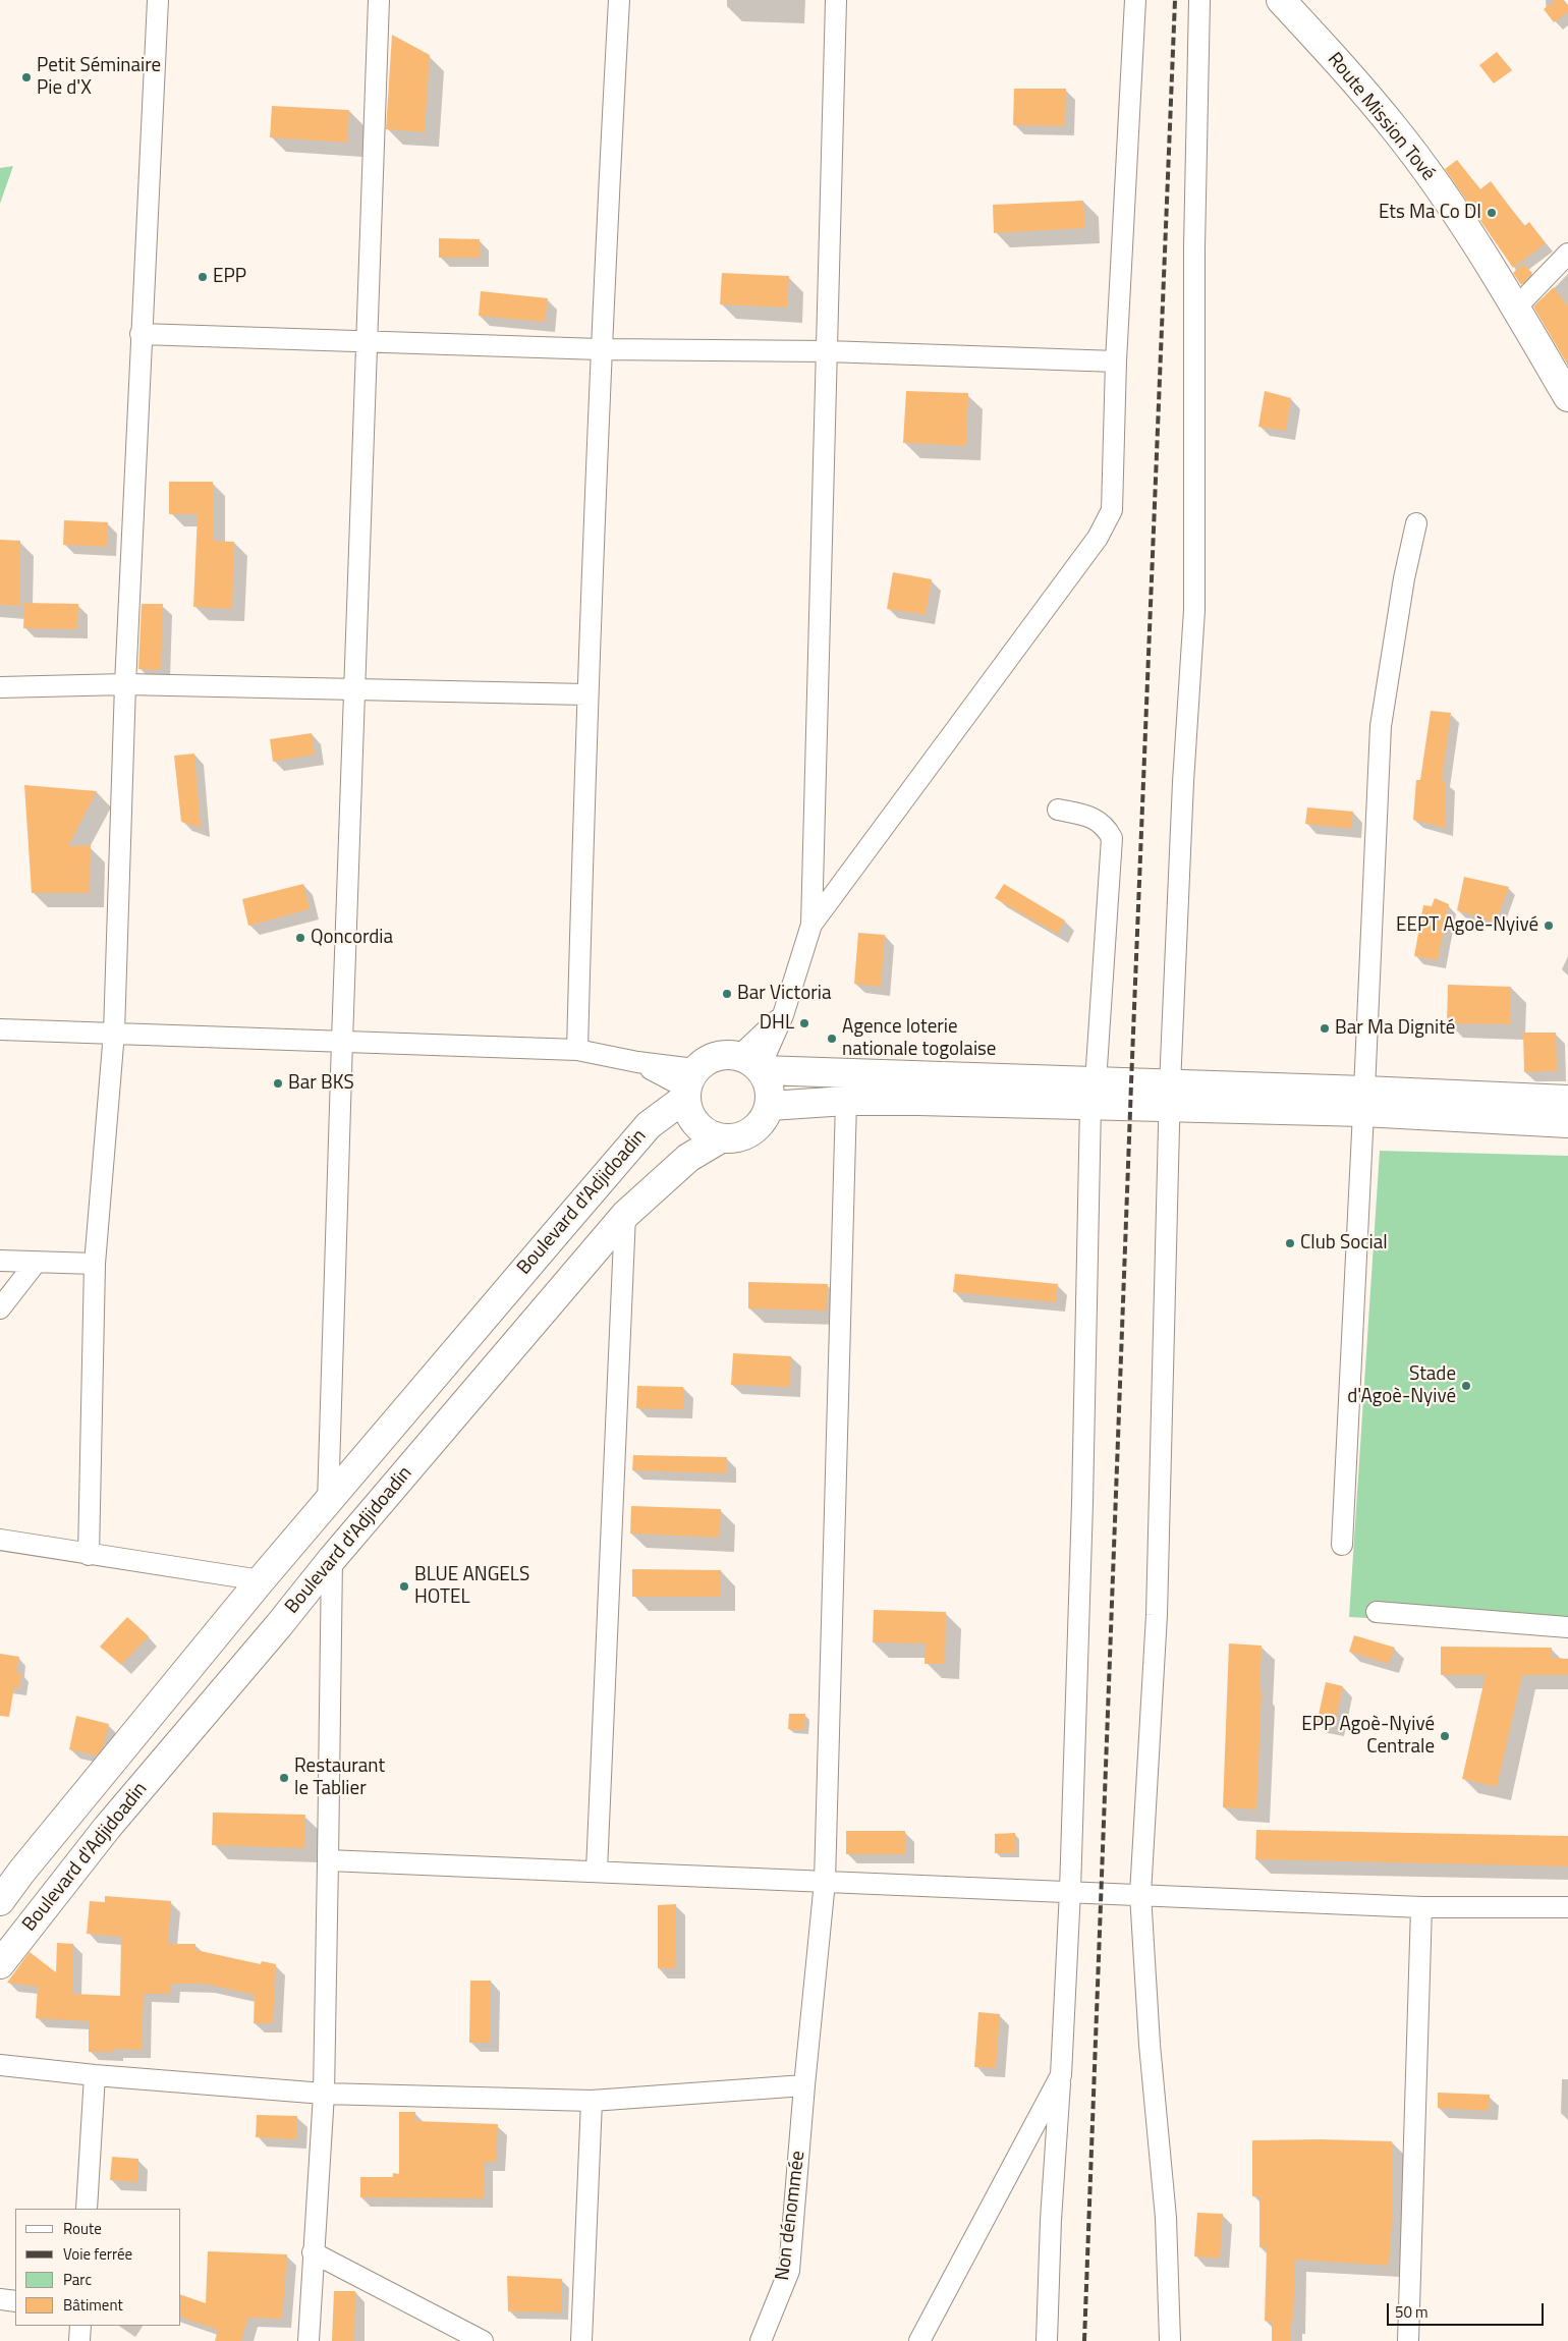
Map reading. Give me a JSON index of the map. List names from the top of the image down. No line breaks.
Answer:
{"streets":{"main road":["Route Mission Tové","Boulevard d'Adjidoadin"],"street":["Non dénommée"]},"places":["Petit Séminaire Pie d'X","Ets Ma Co DI","EPP","EEPT Agoè-Nyivé","Qoncordia","Bar Victoria","DHL","Bar Ma Dignité","Agence loterie nationale togolaise","Bar BKS","Club Social","Stade d'Agoè-Nyivé","BLUE ANGELS HOTEL","EPP Agoè-Nyivé Centrale","Restaurant le Tablier"],"legend":["Route","Voie ferrée","Parc","Bâtiment"],"scale_bar":"50 m"}
